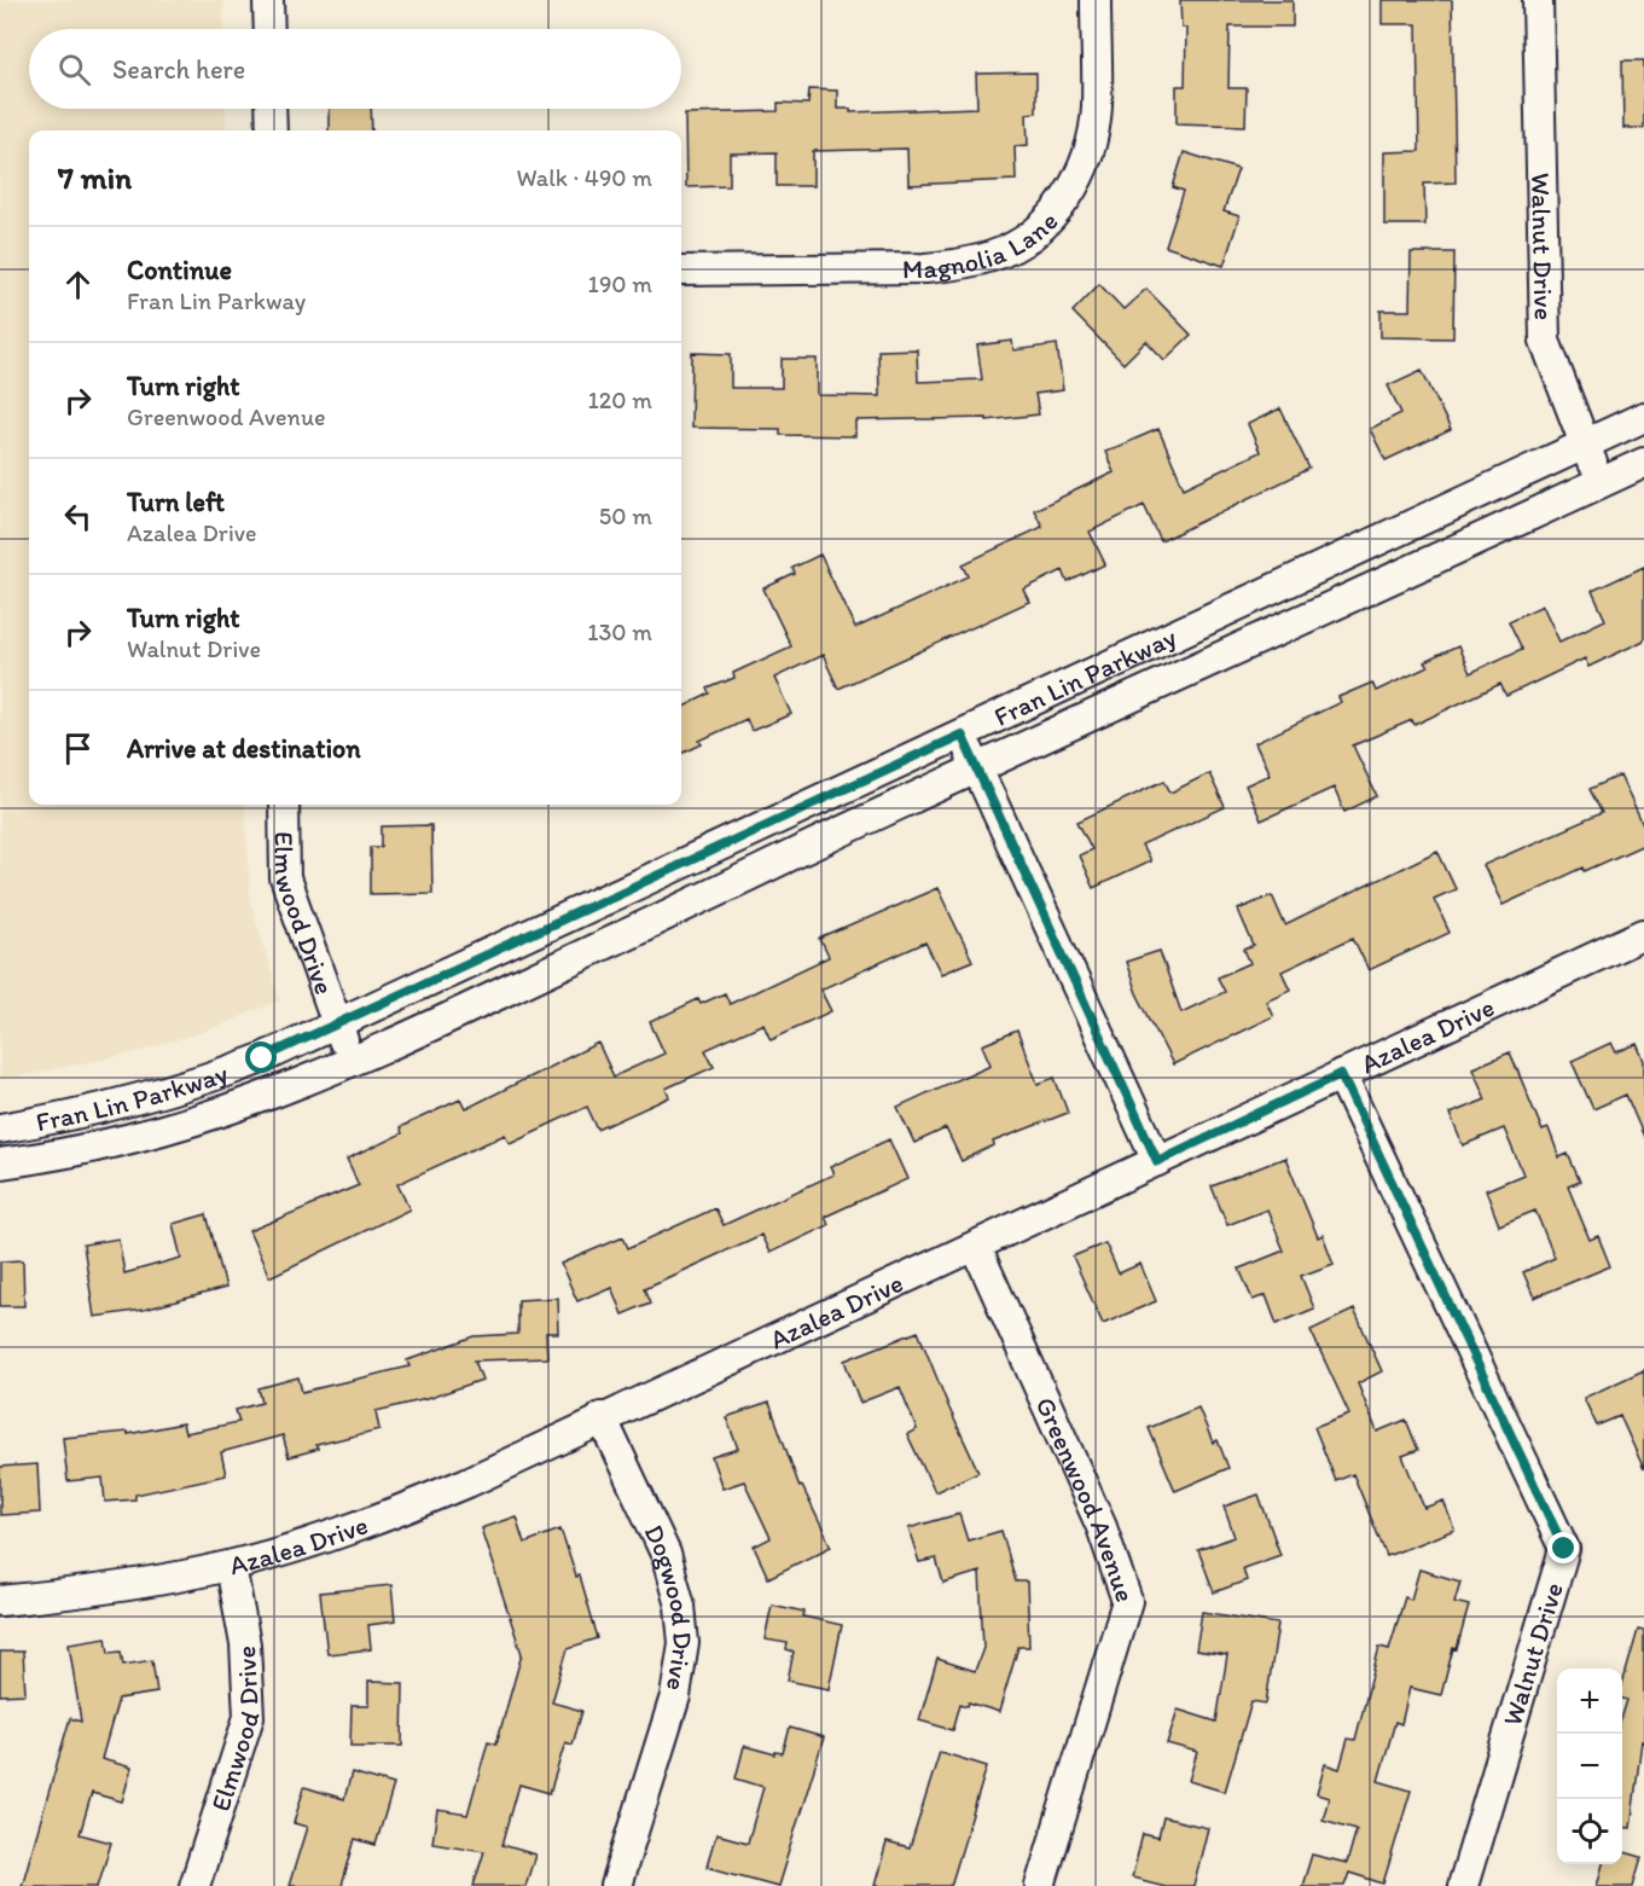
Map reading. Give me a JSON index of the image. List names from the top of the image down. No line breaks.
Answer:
{"streets":{"street":["Magnolia Lane","Walnut Drive","Fran Lin Parkway","Elmwood Drive","Azalea Drive","Greenwood Avenue","Dogwood Drive"]},"crossings":[["Walnut Drive","Fran Lin Parkway"],["Walnut Drive","Azalea Drive"],["Fran Lin Parkway","Elmwood Drive"],["Elmwood Drive","Azalea Drive"],["Azalea Drive","Greenwood Avenue"],["Azalea Drive","Dogwood Drive"]],"page":{"search":"Search here","heading":["7 min","Walk · 490 m"],"list":[["Continue","Fran Lin Parkway","190 m"],["Turn right","Greenwood Avenue","120 m"],["Turn left","Azalea Drive","50 m"],["Turn right","Walnut Drive","130 m"],"Arrive at destination"],"map_buttons":["+","−"]}}
